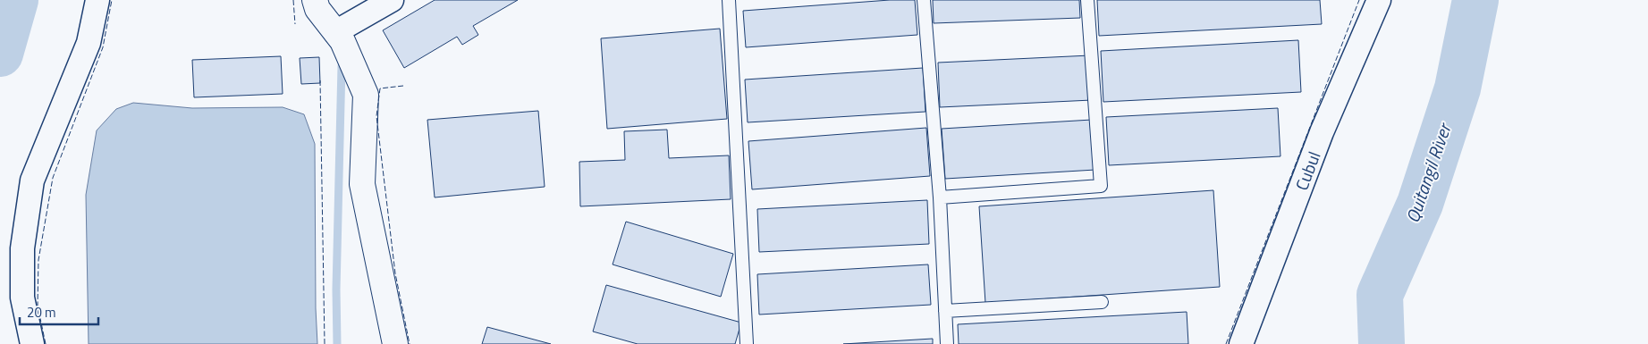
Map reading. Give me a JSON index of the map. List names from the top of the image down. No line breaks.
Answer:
{"streets":{"street":["Cubul"]},"water":["Quitangil River"],"scale_bar":"20 m"}
